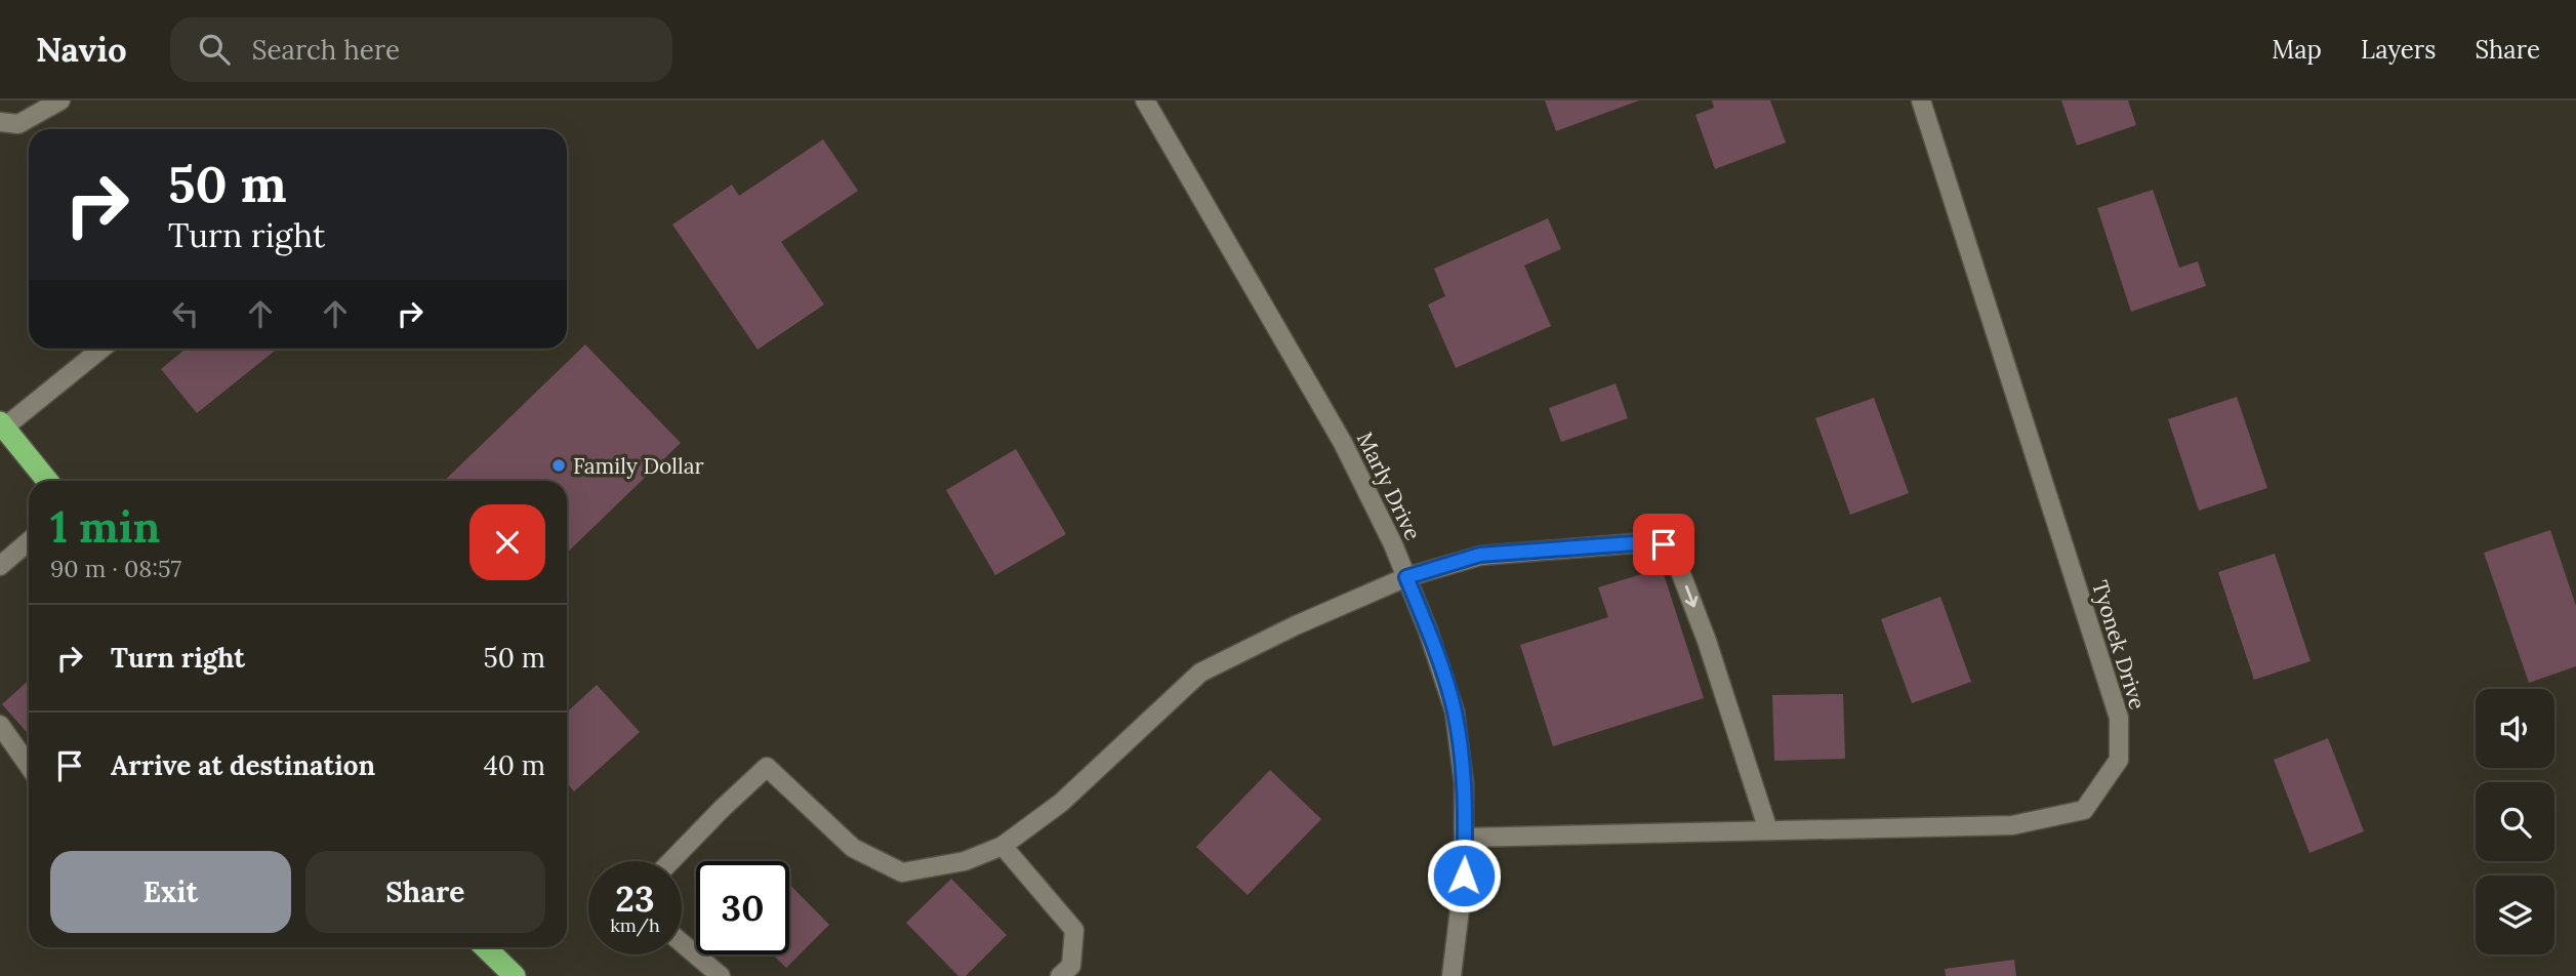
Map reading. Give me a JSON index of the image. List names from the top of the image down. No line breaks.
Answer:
{"streets":{"street":["Marly Drive","Tyonek Drive"]},"crossings":[["Marly Drive","Tyonek Drive"]],"places":["Family Dollar"],"page":{"header":"Navio","search":"Search here","nav":["Map","Layers","Share"],"turn":["50 m","Turn right"],"heading":["1 min","90 m · 08:57"],"list":[{"name":"Turn right","value":"50 m"},{"name":"Arrive at destination","value":"40 m"}],"buttons":["Exit","Share"],"speed":"23 km/h","limit":"30"}}
